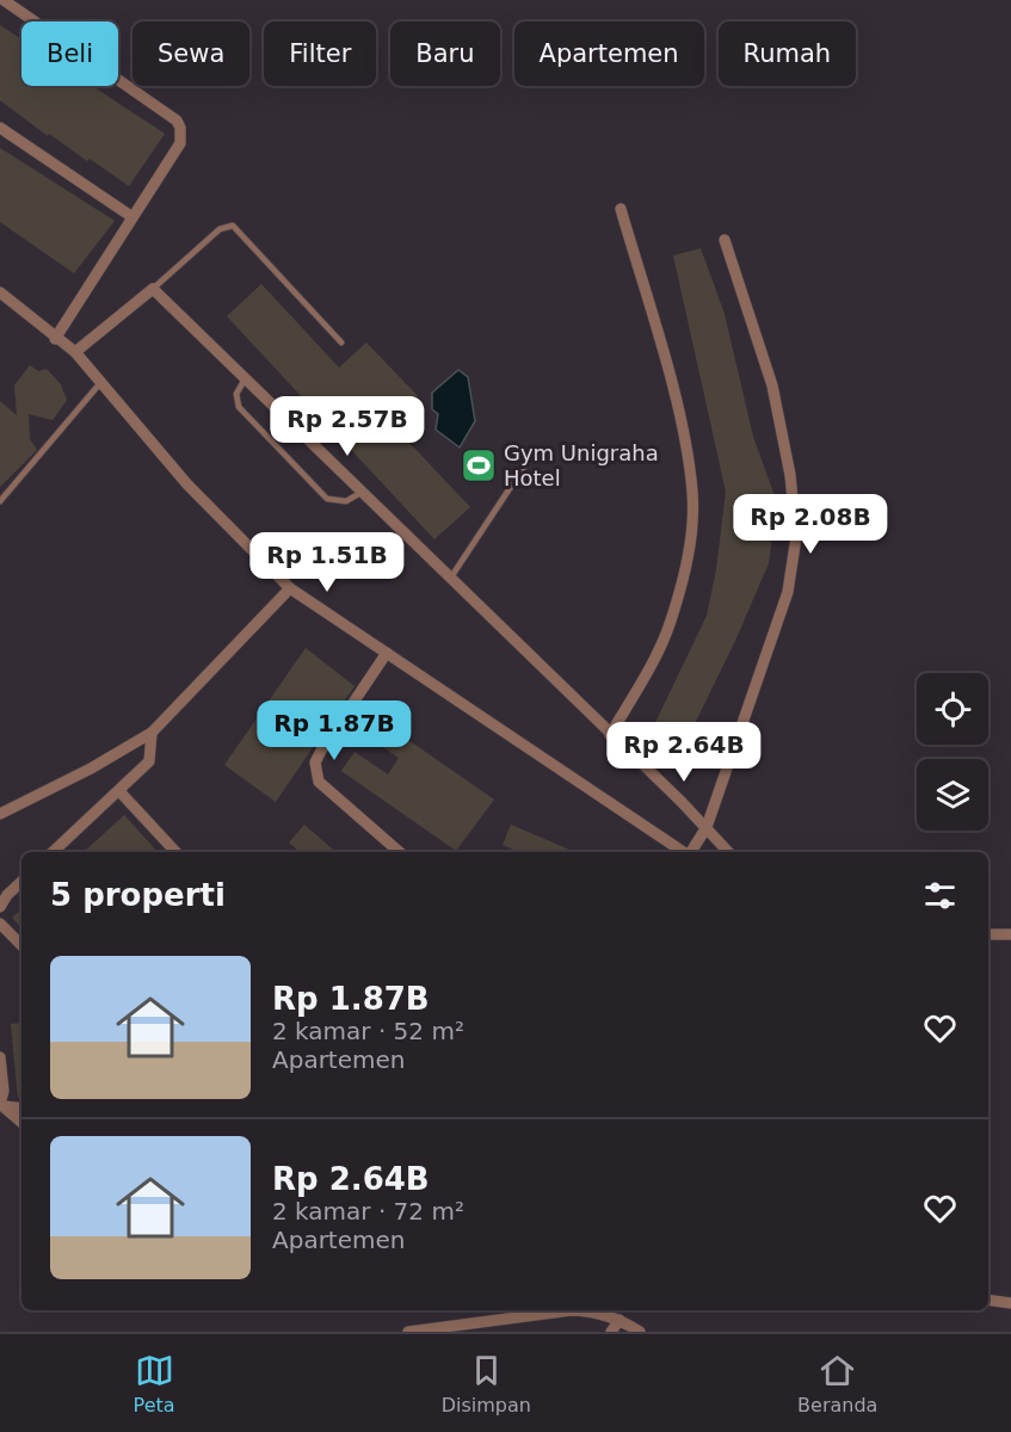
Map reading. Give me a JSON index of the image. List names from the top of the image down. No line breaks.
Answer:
{"places":{"sports":["Gym Unigraha Hotel"]},"page":{"chip":["Beli","Sewa","Filter","Baru","Apartemen","Rumah"],"price":["Rp 2.57B","Rp 2.08B","Rp 1.51B","Rp 1.87B","Rp 2.64B"],"heading":"5 properti","list":[{"name":"Rp 1.87B","note":"2 kamar · 52 m² · Apartemen"},{"name":"Rp 2.64B","note":"2 kamar · 72 m² · Apartemen"}],"tabs":["Peta","Disimpan","Beranda"]}}
